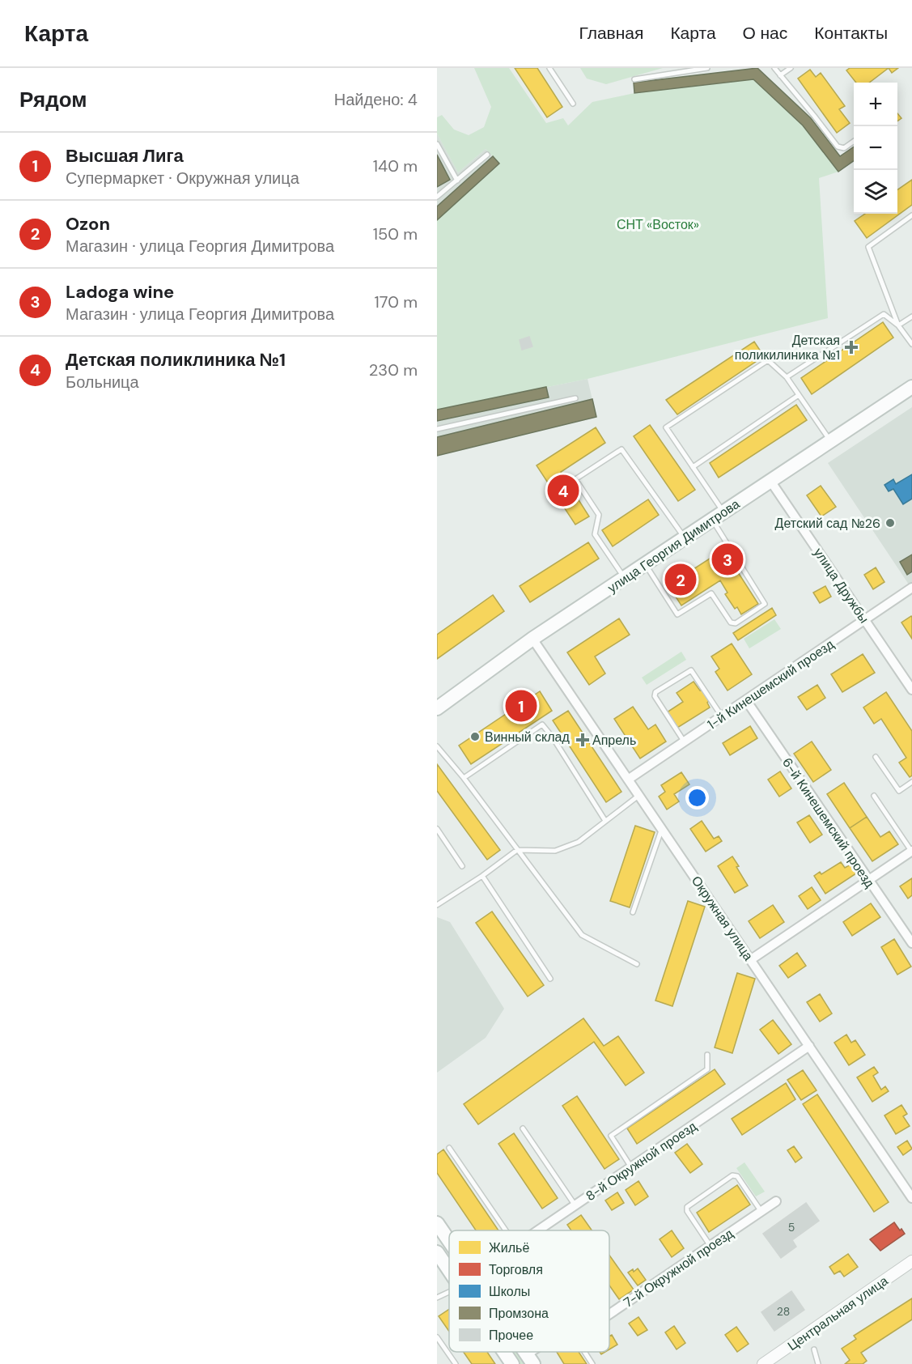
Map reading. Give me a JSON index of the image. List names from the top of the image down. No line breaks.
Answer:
{"streets":{"main road":["улица Георгия Димитрова"],"street":["улица Дружбы","1-й Кинешемский проезд","6-й Кинешемский проезд","Окружная улица","8-й Окружной проезд","7-й Окружной проезд","Центральная улица"]},"crossings":[["улица Георгия Димитрова","улица Дружбы"],["улица Георгия Димитрова","Окружная улица"],["улица Дружбы","1-й Кинешемский проезд"],["1-й Кинешемский проезд","6-й Кинешемский проезд"],["1-й Кинешемский проезд","Окружная улица"],["Окружная улица","8-й Окружной проезд"]],"parks":["СНТ «Восток»"],"places":{"health":["Детская поликилиника №1","Апрель"],"other":["Детский сад №26","Винный склад"]},"house_numbers":["5","28"],"legend":["Жильё","Торговля","Школы","Промзона","Прочее"],"page":{"header":"Карта","nav":["Главная","Карта","О нас","Контакты"],"heading":["Рядом","Найдено: 4"],"map_buttons":["+","−"],"list":[{"mark":"1","name":"Высшая Лига","note":"Супермаркет · Окружная улица","value":"140 m"},{"mark":"2","name":"Ozon","note":"Магазин · улица Георгия Димитрова","value":"150 m"},{"mark":"3","name":"Ladoga wine","note":"Магазин · улица Георгия Димитрова","value":"170 m"},{"mark":"4","name":"Детская поликлиника №1","note":"Больница","value":"230 m"}],"pins":["4","3","2","1"]}}
